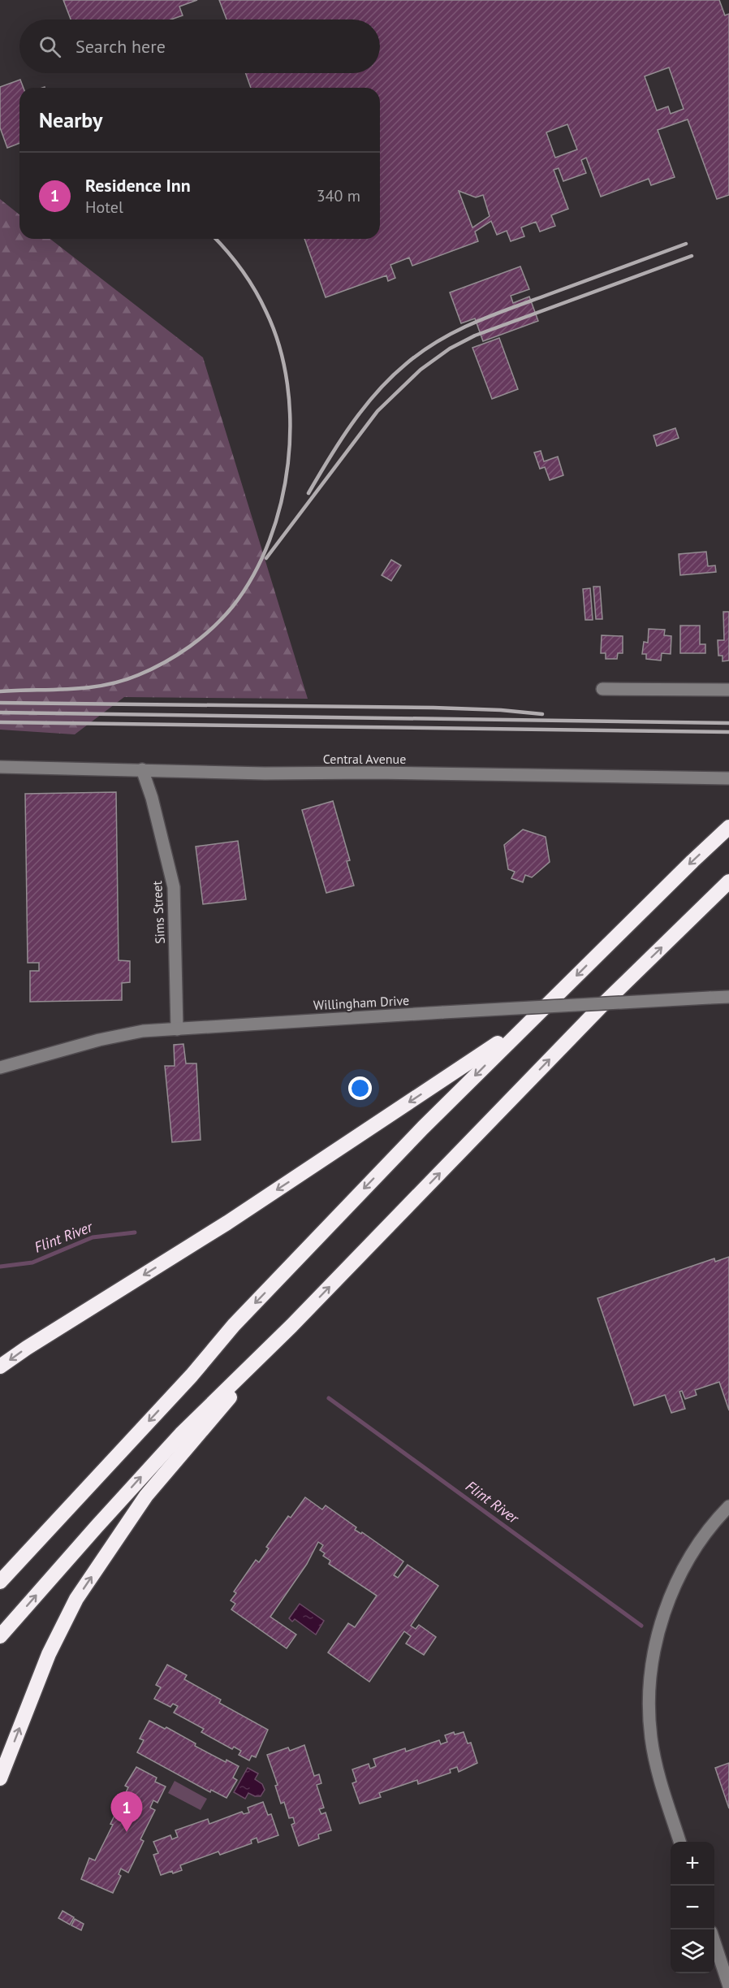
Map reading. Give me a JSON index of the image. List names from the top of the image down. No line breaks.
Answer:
{"streets":{"street":["Central Avenue","Sims Street","Willingham Drive"]},"crossings":[["Central Avenue","Sims Street"],["Sims Street","Willingham Drive"]],"water":["Flint River"],"page":{"search":"Search here","heading":"Nearby","list":[{"mark":"1","name":"Residence Inn","note":"Hotel","value":"340 m"}],"pins":"1","map_buttons":["+","−"]}}
